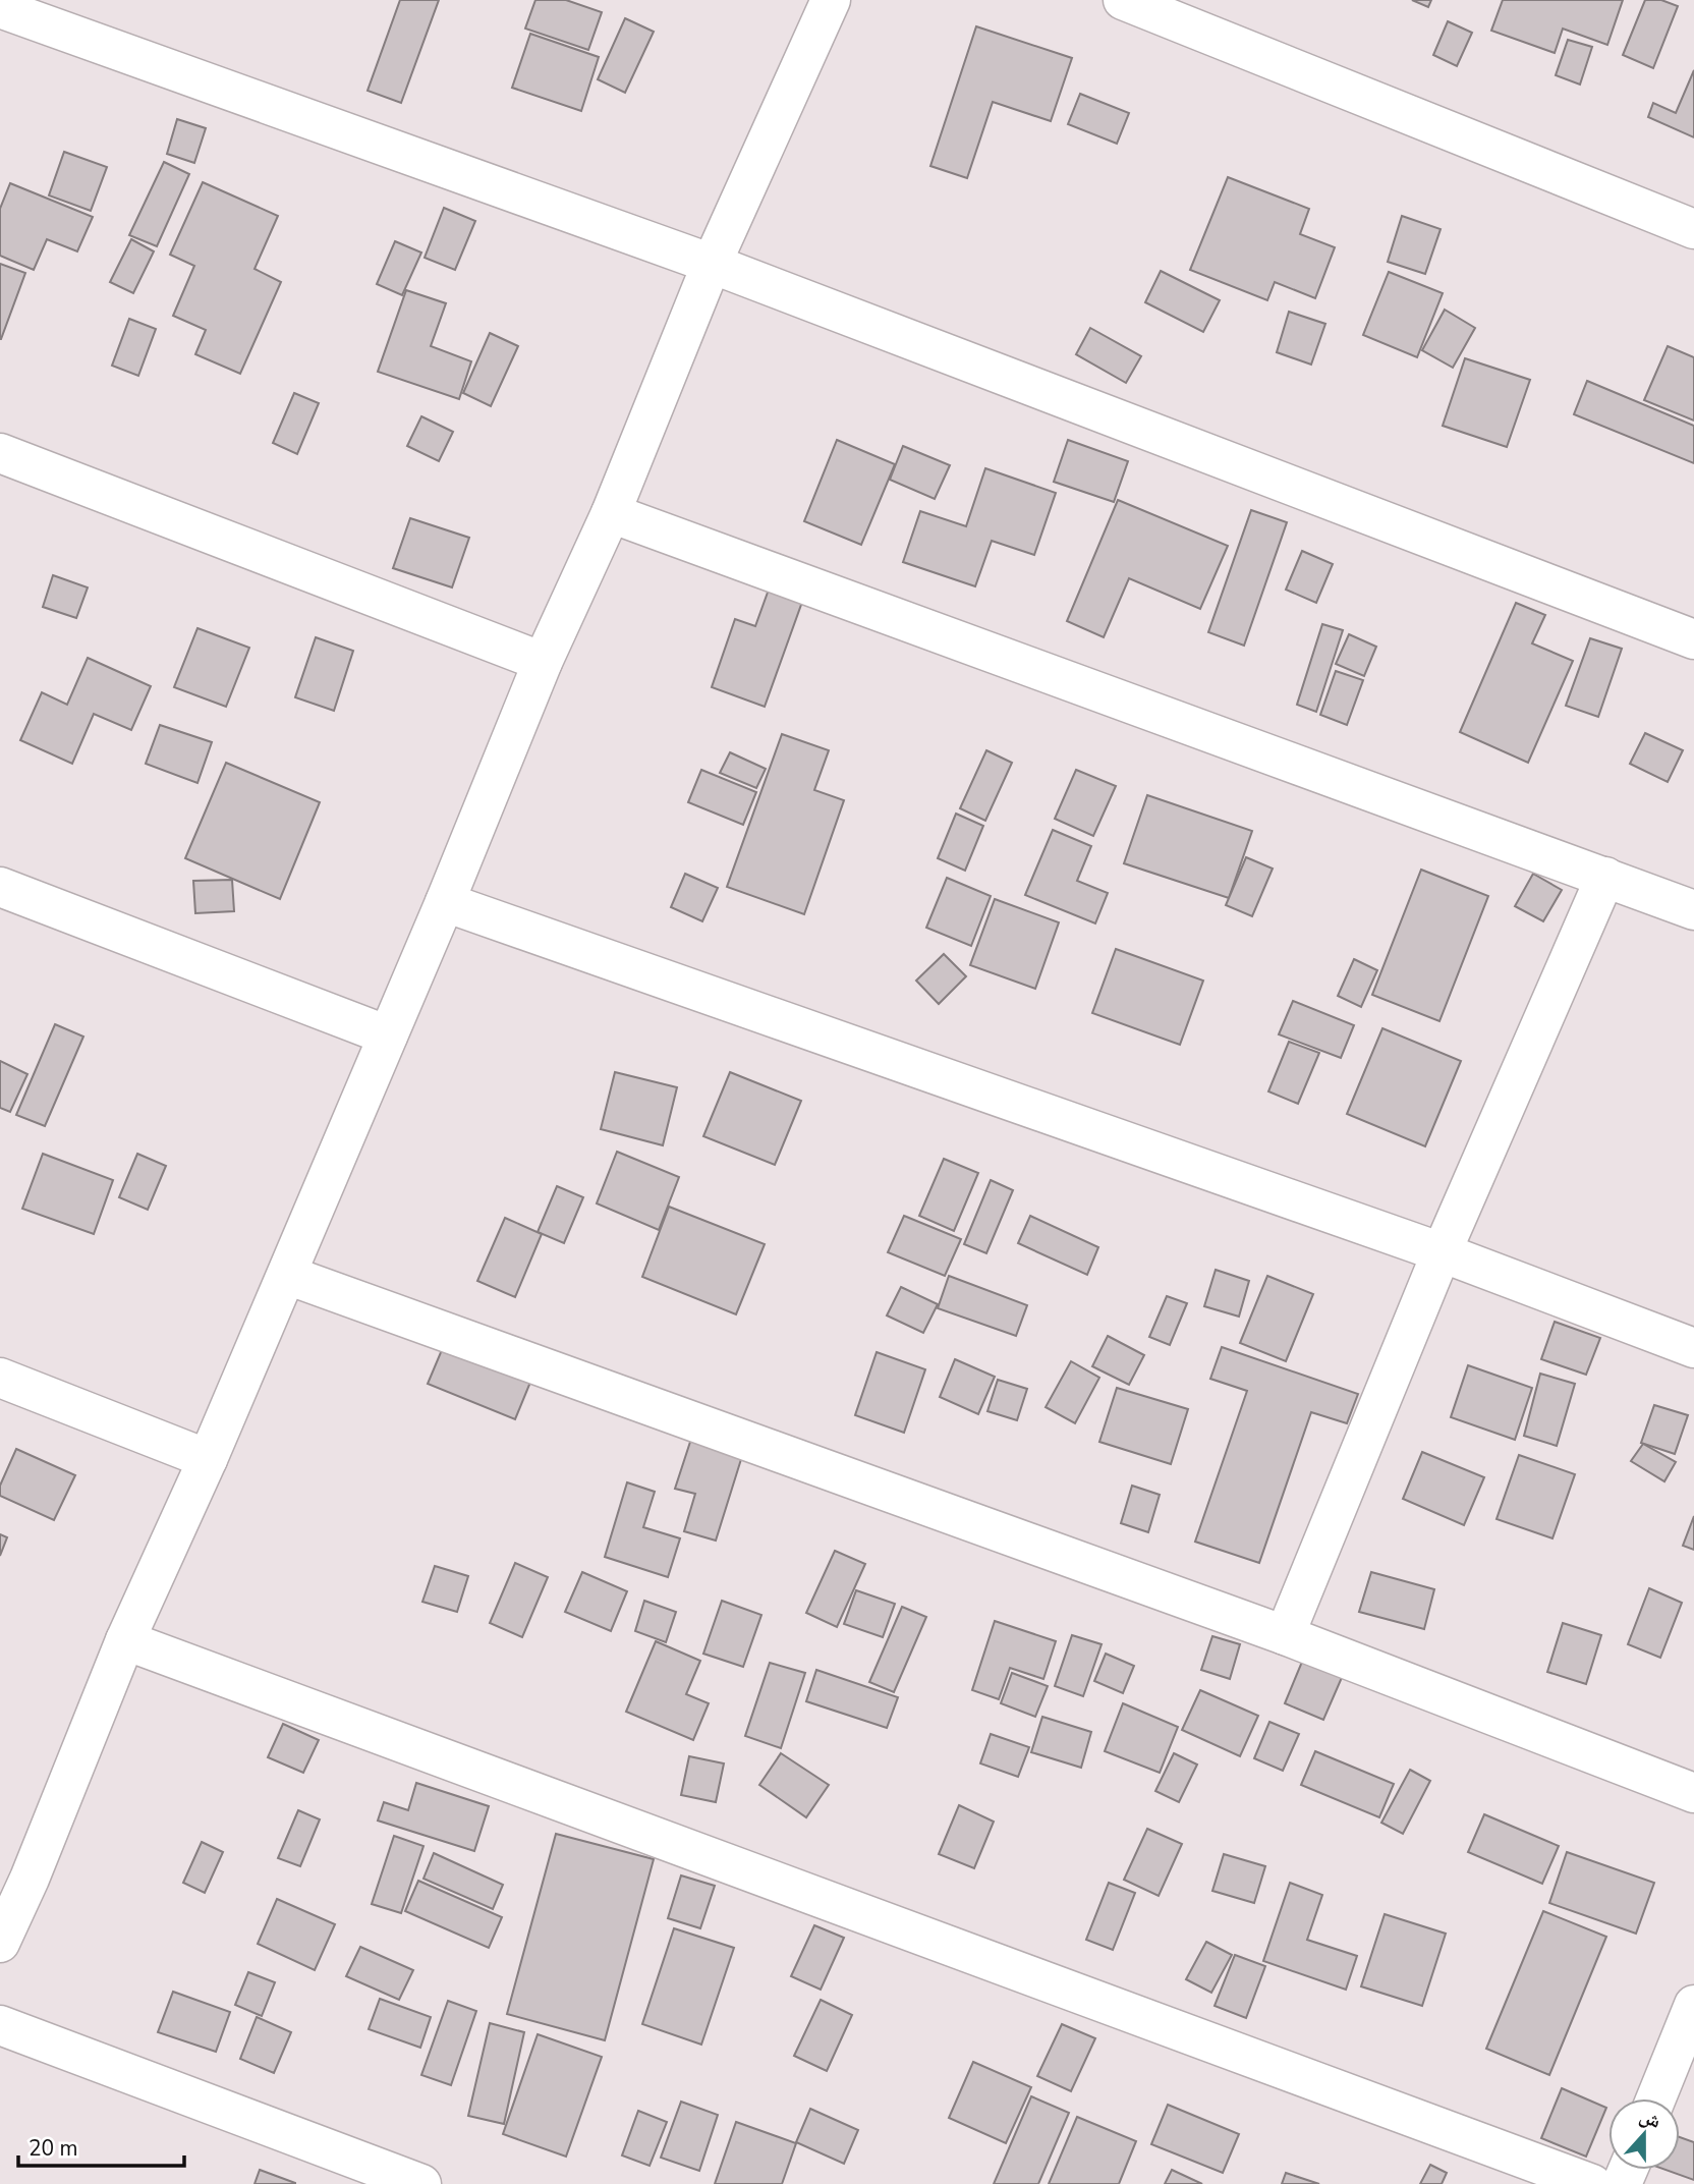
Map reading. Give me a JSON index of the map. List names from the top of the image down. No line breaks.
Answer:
{"scale_bar":"20 m","north":"top"}
